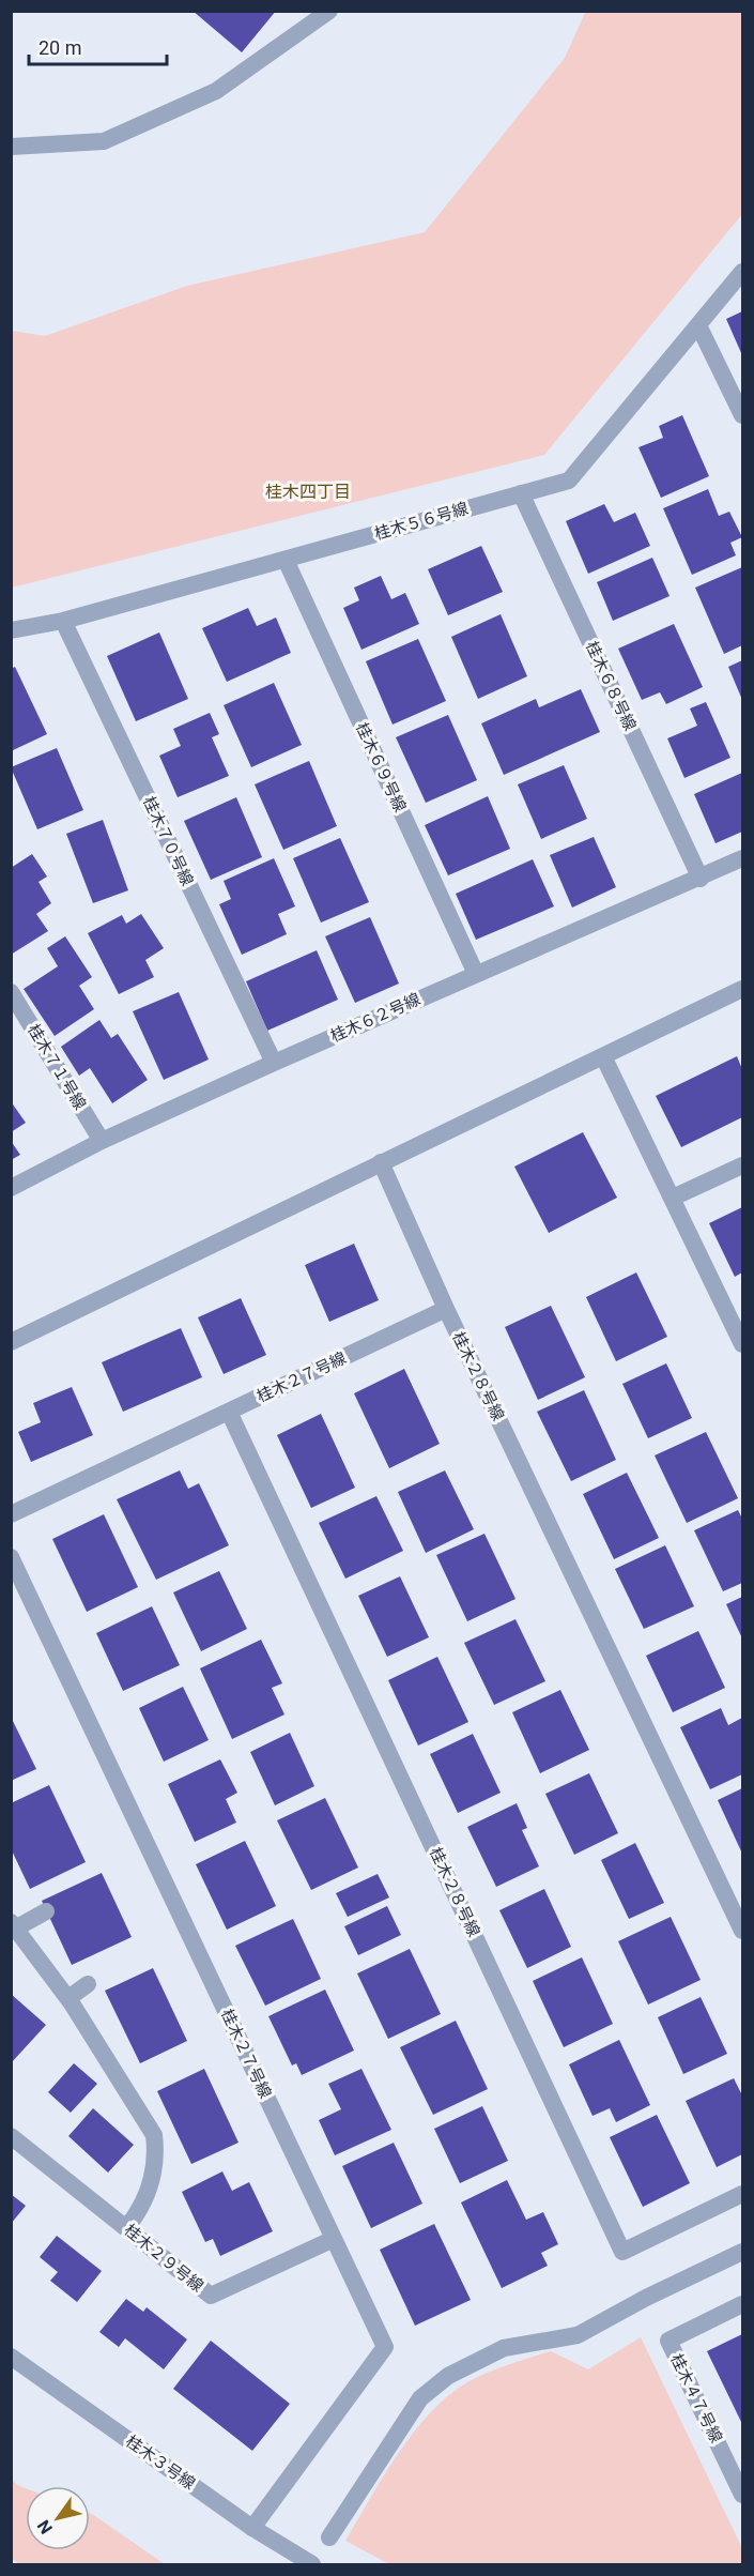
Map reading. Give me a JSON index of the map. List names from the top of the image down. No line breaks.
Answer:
{"streets":{"street":["桂木５６号線","桂木６８号線","桂木６９号線","桂木７０号線","桂木６２号線","桂木７１号線","桂木２８号線","桂木２７号線","桂木２９号線","桂木４７号線","桂木３号線"]},"crossings":[["桂木５６号線","桂木６８号線"],["桂木５６号線","桂木６９号線"],["桂木５６号線","桂木７０号線"],["桂木６８号線","桂木６２号線"],["桂木６９号線","桂木６２号線"],["桂木７０号線","桂木６２号線"],["桂木６２号線","桂木７１号線"],["桂木２８号線","桂木２７号線"],["桂木２７号線","桂木２９号線"],["桂木２７号線","桂木３号線"]],"districts":["桂木四丁目"],"scale_bar":"20 m","north":"bottom left"}
